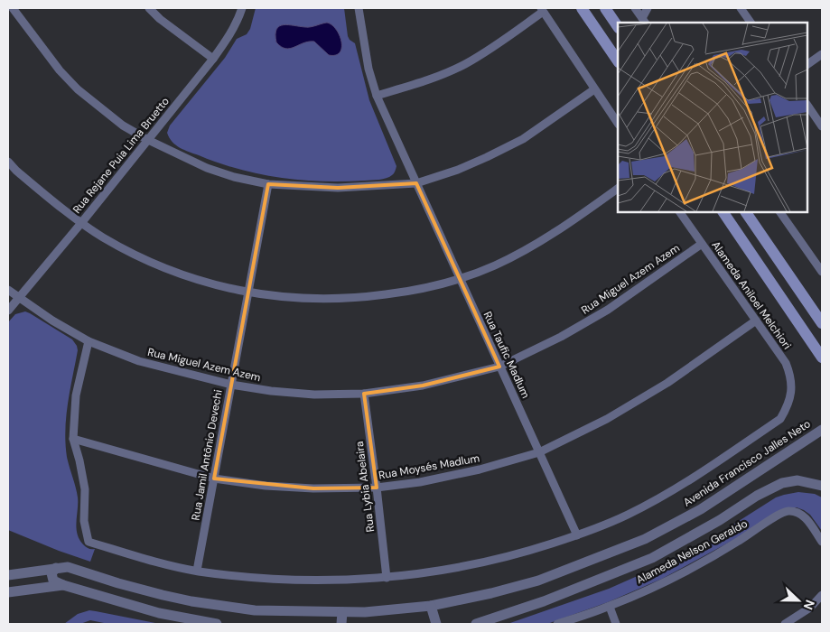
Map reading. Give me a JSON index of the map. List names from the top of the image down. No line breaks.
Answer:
{"streets":{"street":["Rua Rejane Puia Lima Bruetto","Rua Miguel Azem Azem","Alameda Aniloel Melchiori","Rua Taufic Madlum","Rua Jamil Antônio Devechi","Avenida Francisco Jalles Neto","Rua Moysés Madlum","Rua Lybia Abelaira","Alameda Nelson Geraldo"]},"crossings":[["Rua Rejane Puia Lima Bruetto","Rua Miguel Azem Azem"],["Rua Miguel Azem Azem","Alameda Aniloel Melchiori"],["Rua Miguel Azem Azem","Rua Taufic Madlum"],["Rua Miguel Azem Azem","Rua Jamil Antônio Devechi"],["Rua Miguel Azem Azem","Rua Lybia Abelaira"],["Alameda Aniloel Melchiori","Rua Taufic Madlum"],["Alameda Aniloel Melchiori","Rua Moysés Madlum"],["Rua Taufic Madlum","Rua Moysés Madlum"],["Rua Jamil Antônio Devechi","Rua Moysés Madlum"],["Rua Moysés Madlum","Rua Lybia Abelaira"]],"north":"right"}
